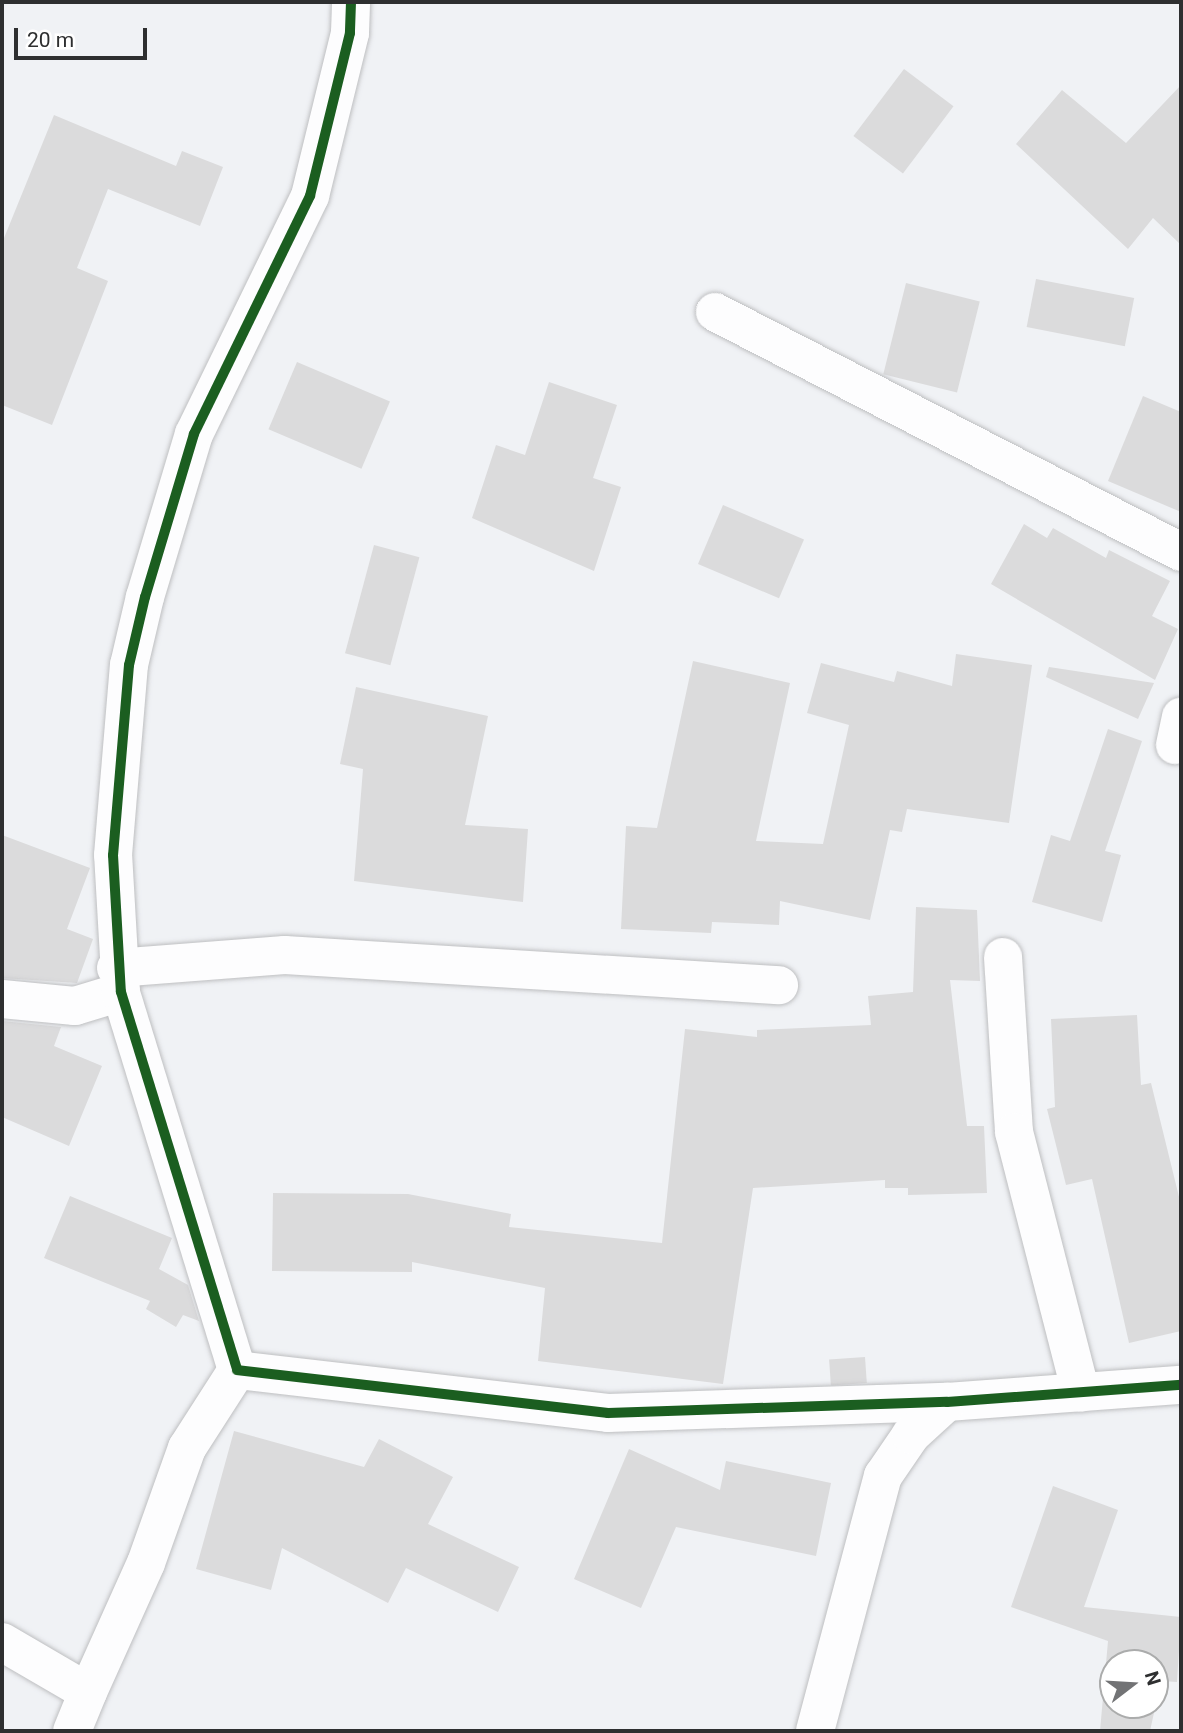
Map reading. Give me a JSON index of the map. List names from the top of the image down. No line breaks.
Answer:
{"scale_bar":"20 m","north":"right"}
